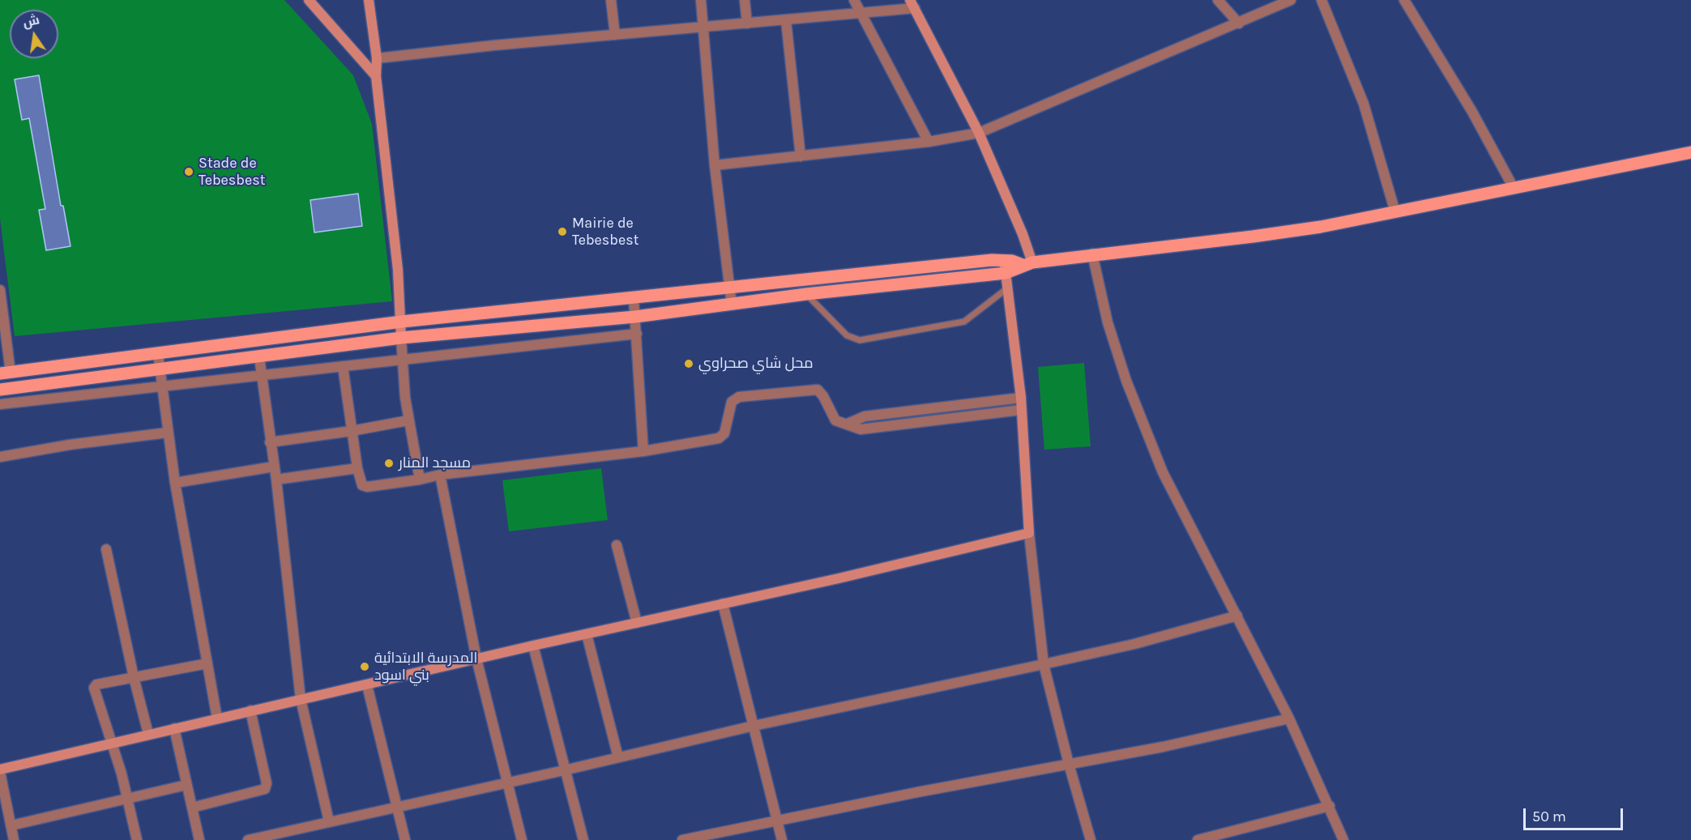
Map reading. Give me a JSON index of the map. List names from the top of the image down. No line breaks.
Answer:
{"places":["Stade de Tebesbest","Mairie de Tebesbest","محل شاي صحراوي","مسجد المنار","المدرسة الابتدائية بني اسود"],"scale_bar":"50 m","north":"top"}
